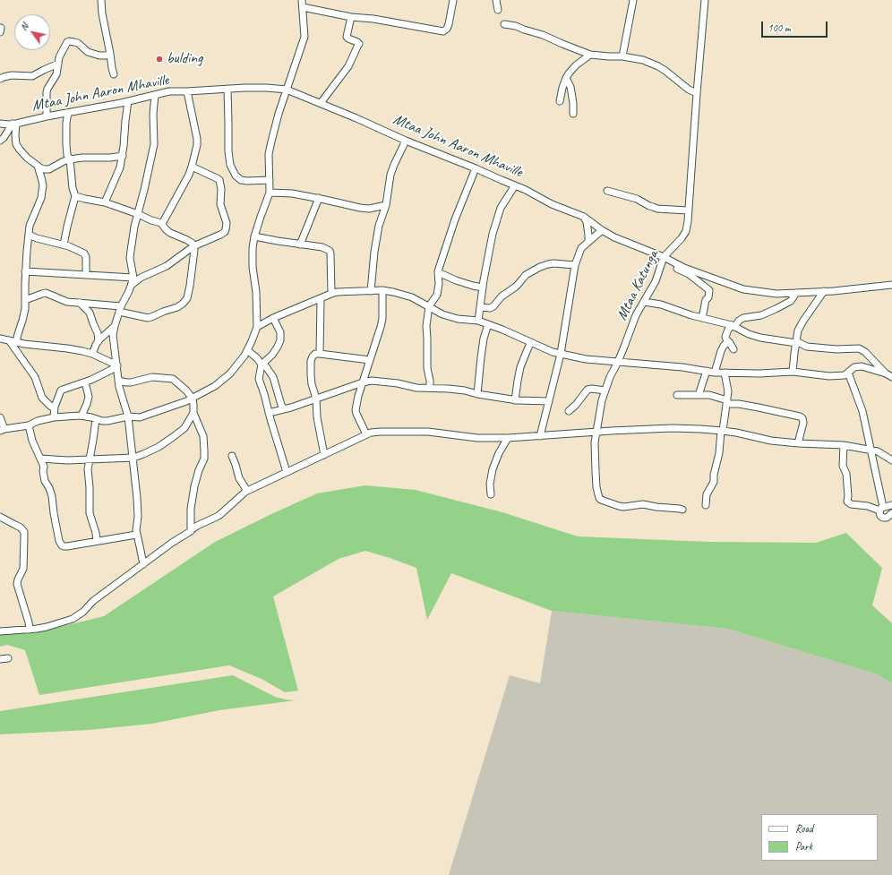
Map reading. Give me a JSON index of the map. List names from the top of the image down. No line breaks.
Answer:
{"streets":{"street":["Mtaa John Aaron Mhaville","Mtaa Katunga"]},"crossings":[["Mtaa John Aaron Mhaville","Mtaa Katunga"]],"places":["bulding"],"legend":["Road","Park"],"scale_bar":"100 m","north":"top left"}
